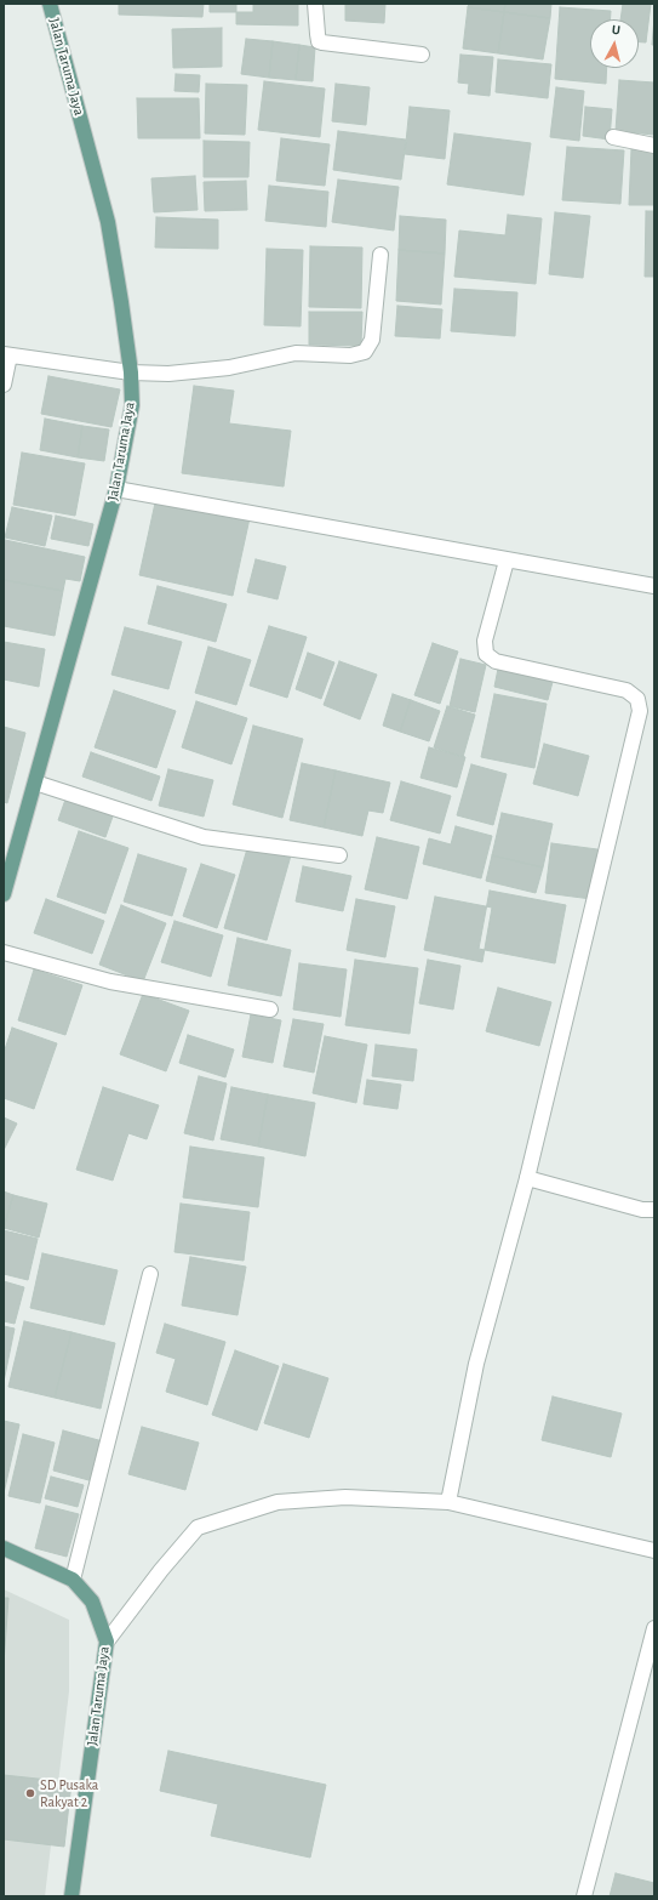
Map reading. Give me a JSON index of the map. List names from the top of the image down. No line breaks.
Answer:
{"streets":{"main road":["Jalan Taruma Jaya"]},"places":["SD Pusaka Rakyat 2"],"north":"top"}
